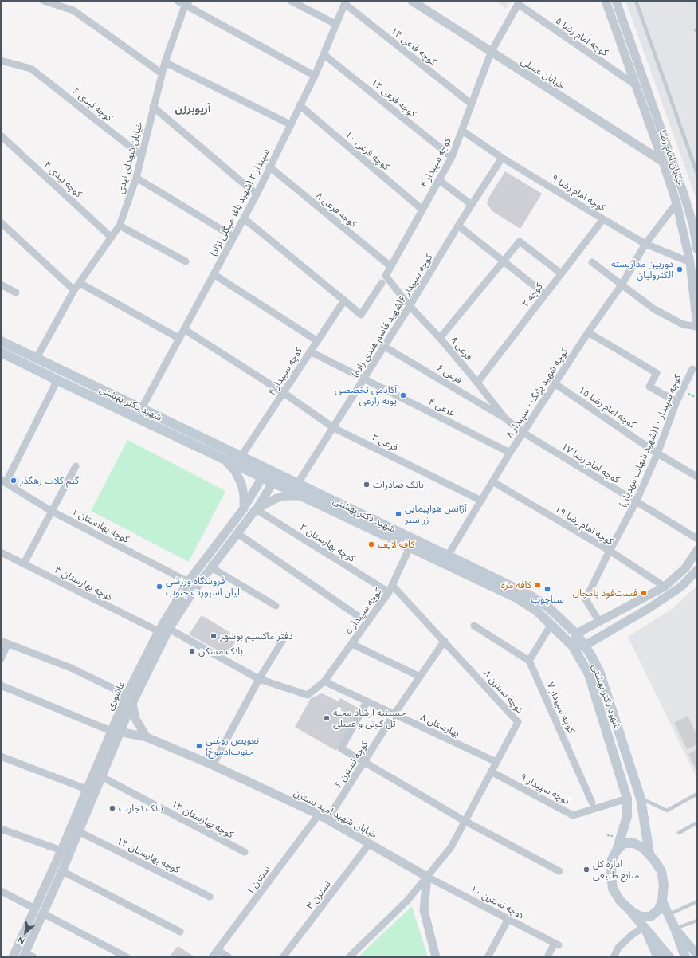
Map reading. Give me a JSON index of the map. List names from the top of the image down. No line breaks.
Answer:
{"streets":{"main road":["شهید دکتر بهشتی"],"street":["کوچه امام رضا ۵","کوچه فرعی ۱۴","خیابان عسلی","کوچه فرعی ۱۲","کوچه نیدی ۶","کوچه فرعی ۱۰","خیابان شهدای نیدی","خیابان امام رضا","کوچه سپیدار ۴","کوچه نیدی ۴","کوچه امام رضا ۹","سپیدار ۲ (شهید باقر میگلی نژاد)","کوچه فرعی ۸","کوچه ۲","کوچه سپیدار ۶(شهید قاسم هندی زاده)","فرعی ۸","فرعی ۶","کوچه شهید پژنگ - سپیدار ۸","فرعی ۴","کوچه امام رضا ۱۵","کوچه سپیدار ۱۰(شهید شهاب مهدیان)","فرعی ۲","کوچه امام رضا ۱۷","کوچه بهارستان ۱","کوچه امام رضا ۱۹","کوچه بهارستان ۲","کوچه بهارستان ۳","کوچه سپیدار ۵","کوچه نسترن ۸","عاشوری","کوچه سپیدار ۷","بهارستان ۸","کوچه نسترن ۶","کوچه سپیدار ۹","خیابان شهید امید نسترن","کوچه بهارستان ۱۲","کوچه بهارستان ۱۴","نسترن ۱","نسترن ۳","کوچه نسترن ۱۰"]},"crossings":[["کوچه امام رضا ۵","خیابان امام رضا"],["کوچه امام رضا ۵","کوچه سپیدار ۴"],["کوچه فرعی ۱۴","کوچه سپیدار ۴"],["کوچه فرعی ۱۴","سپیدار ۲ (شهید باقر میگلی نژاد)"],["خیابان عسلی","خیابان امام رضا"],["خیابان عسلی","کوچه سپیدار ۴"],["کوچه فرعی ۱۲","کوچه سپیدار ۴"],["کوچه فرعی ۱۲","سپیدار ۲ (شهید باقر میگلی نژاد)"],["کوچه نیدی ۶","خیابان شهدای نیدی"],["کوچه فرعی ۱۰","کوچه سپیدار ۴"],["کوچه فرعی ۱۰","سپیدار ۲ (شهید باقر میگلی نژاد)"],["خیابان شهدای نیدی","کوچه نیدی ۴"],["خیابان شهدای نیدی","شهید دکتر بهشتی"],["خیابان امام رضا","کوچه امام رضا ۹"],["خیابان امام رضا","کوچه شهید پژنگ - سپیدار ۸"],["کوچه سپیدار ۴","کوچه امام رضا ۹"],["کوچه سپیدار ۴","کوچه فرعی ۸"],["کوچه سپیدار ۴","فرعی ۸"],["کوچه سپیدار ۴","شهید دکتر بهشتی"],["کوچه سپیدار ۴","فرعی ۴"],["کوچه سپیدار ۴","فرعی ۲"],["کوچه امام رضا ۹","کوچه ۲"],["کوچه امام رضا ۹","کوچه سپیدار ۶(شهید قاسم هندی زاده)"],["کوچه امام رضا ۹","کوچه شهید پژنگ - سپیدار ۸"],["سپیدار ۲ (شهید باقر میگلی نژاد)","کوچه فرعی ۸"],["سپیدار ۲ (شهید باقر میگلی نژاد)","شهید دکتر بهشتی"],["سپیدار ۲ (شهید باقر میگلی نژاد)","فرعی ۲"],["کوچه ۲","فرعی ۸"],["کوچه سپیدار ۶(شهید قاسم هندی زاده)","فرعی ۸"],["کوچه سپیدار ۶(شهید قاسم هندی زاده)","فرعی ۶"],["کوچه سپیدار ۶(شهید قاسم هندی زاده)","شهید دکتر بهشتی"],["کوچه سپیدار ۶(شهید قاسم هندی زاده)","فرعی ۴"],["کوچه سپیدار ۶(شهید قاسم هندی زاده)","فرعی ۲"],["فرعی ۸","فرعی ۶"],["فرعی ۸","کوچه شهید پژنگ - سپیدار ۸"],["فرعی ۸","کوچه امام رضا ۱۷"],["کوچه شهید پژنگ - سپیدار ۸","شهید دکتر بهشتی"],["کوچه شهید پژنگ - سپیدار ۸","فرعی ۴"],["کوچه شهید پژنگ - سپیدار ۸","کوچه امام رضا ۱۵"],["کوچه شهید پژنگ - سپیدار ۸","فرعی ۲"],["کوچه شهید پژنگ - سپیدار ۸","کوچه امام رضا ۱۷"],["کوچه شهید پژنگ - سپیدار ۸","کوچه امام رضا ۱۹"],["شهید دکتر بهشتی","کوچه سپیدار ۵"],["شهید دکتر بهشتی","عاشوری"],["شهید دکتر بهشتی","کوچه سپیدار ۹"],["کوچه امام رضا ۱۵","کوچه سپیدار ۱۰(شهید شهاب مهدیان)"],["کوچه سپیدار ۱۰(شهید شهاب مهدیان)","کوچه امام رضا ۱۷"],["کوچه سپیدار ۱۰(شهید شهاب مهدیان)","کوچه امام رضا ۱۹"],["کوچه بهارستان ۱","عاشوری"],["کوچه بهارستان ۲","کوچه سپیدار ۵"],["کوچه بهارستان ۲","عاشوری"],["کوچه بهارستان ۳","عاشوری"],["کوچه سپیدار ۵","کوچه نسترن ۸"],["کوچه سپیدار ۵","بهارستان ۸"],["کوچه نسترن ۸","بهارستان ۸"],["کوچه نسترن ۸","کوچه نسترن ۶"],["کوچه نسترن ۸","کوچه سپیدار ۹"],["کوچه نسترن ۸","خیابان شهید امید نسترن"],["کوچه نسترن ۸","کوچه نسترن ۱۰"],["عاشوری","خیابان شهید امید نسترن"],["عاشوری","کوچه بهارستان ۱۲"],["عاشوری","کوچه بهارستان ۱۴"],["بهارستان ۸","کوچه نسترن ۶"],["کوچه نسترن ۶","خیابان شهید امید نسترن"],["خیابان شهید امید نسترن","نسترن ۱"],["خیابان شهید امید نسترن","نسترن ۳"],["خیابان شهید امید نسترن","کوچه نسترن ۱۰"]],"districts":["آریو‌برزن"],"places":["دوربین مداربسته الکترولیان","آکادمی تخصصی پونه زارعی","گیم کلاب رهگذر","بانک صادرات","آژانس هواپیمایی زر سیر","کافه لایف","کافه مزه","فروشگاه ورزشی لیان اسپورت جنوب","سناچوب","فست‌فود پامچال","دفتر ماکسیم بوشهر","بانک مسکن","حسینیه ارشاد محله تل کوتی و عسلی","تعويض روغنی جنوب(دموخ)","بانک تجارت","اداره کل منابع طبیعی"],"north":"bottom left"}
